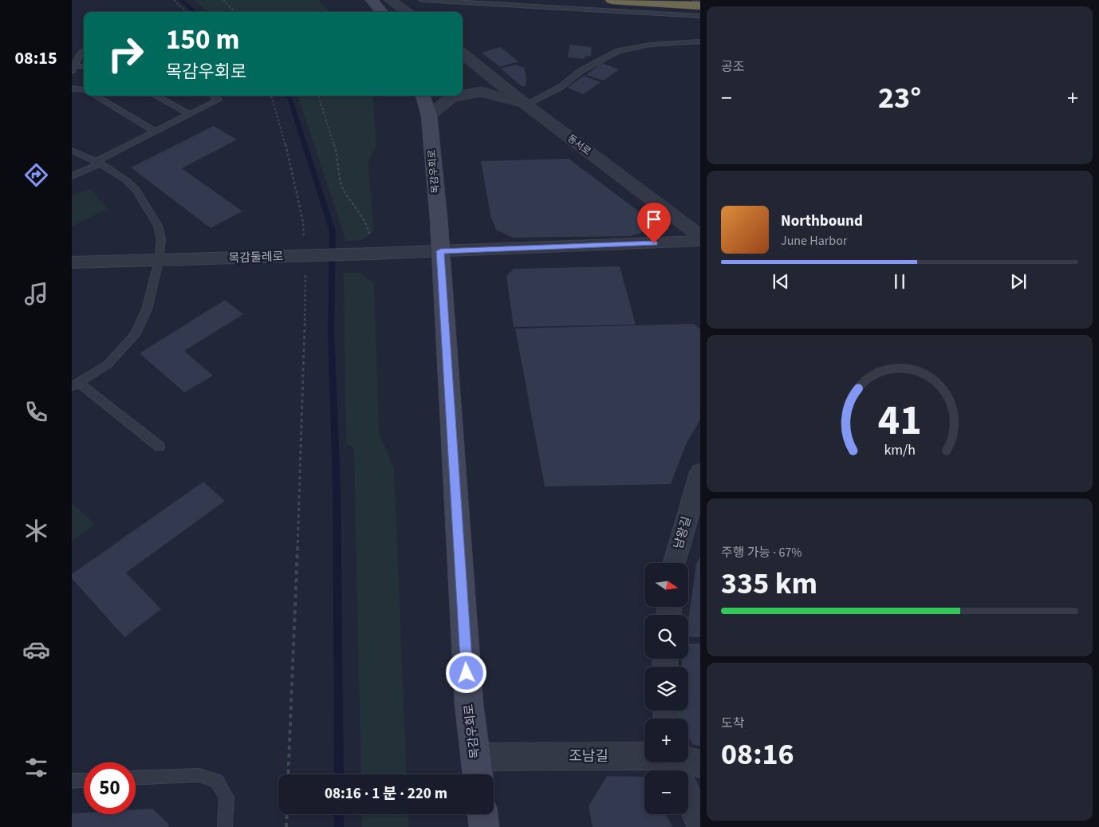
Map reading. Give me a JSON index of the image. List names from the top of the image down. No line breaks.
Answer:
{"streets":{"main road":["목감우회로"],"street":["동서로","목감둘레로","남왕길","조남길"]},"crossings":[["목감우회로","목감둘레로"],["목감우회로","조남길"]],"north":"right","page":{"tabs":"08:15","tile":["공조",["주행 가능 · 67%","335 km"],["도착","08:16"]],"turn":["150 m","목감우회로"],"heat":["−","23°","+"],"song":["Northbound","June Harbor"],"map_buttons":["+","−"],"limit":"50","trip":"08:16 · 1 분 · 220 m","gauge":["41","km/h"]}}
